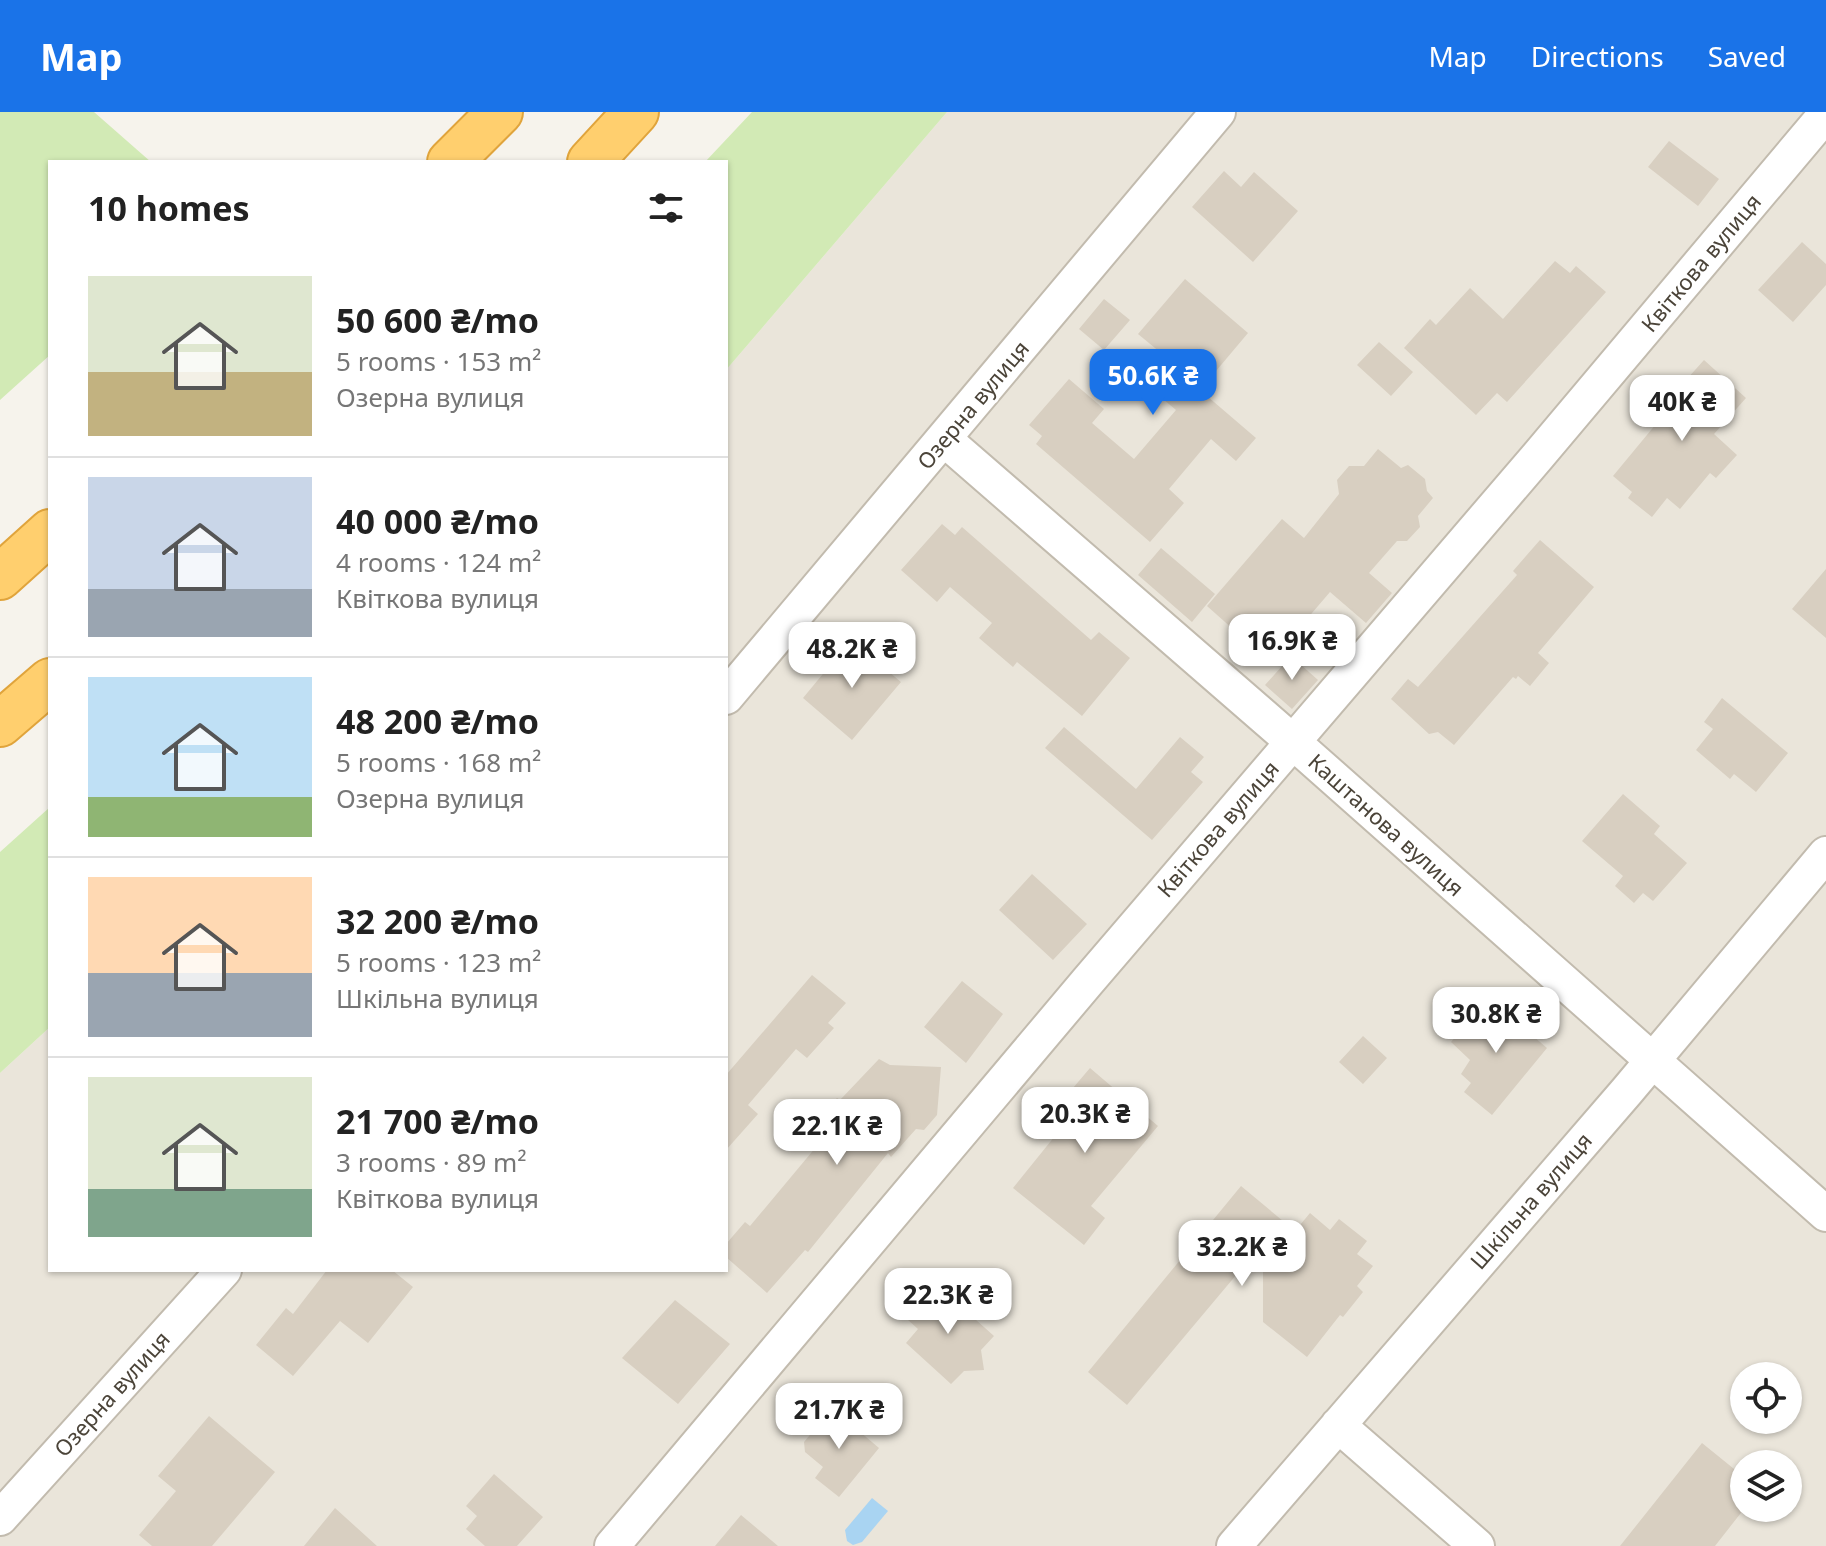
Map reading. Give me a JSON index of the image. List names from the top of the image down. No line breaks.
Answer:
{"streets":{"street":["Квіткова вулиця","Озерна вулиця","Каштанова вулиця","Шкільна вулиця"]},"crossings":[["Квіткова вулиця","Каштанова вулиця"],["Озерна вулиця","Каштанова вулиця"],["Каштанова вулиця","Шкільна вулиця"]],"page":{"header":"Map","nav":["Map","Directions","Saved"],"heading":"10 homes","list":[{"name":"50 600 ₴/mo","note":"5 rooms · 153 m² · Озерна вулиця"},{"name":"40 000 ₴/mo","note":"4 rooms · 124 m² · Квіткова вулиця"},{"name":"48 200 ₴/mo","note":"5 rooms · 168 m² · Озерна вулиця"},{"name":"32 200 ₴/mo","note":"5 rooms · 123 m² · Шкільна вулиця"},{"name":"21 700 ₴/mo","note":"3 rooms · 89 m² · Квіткова вулиця"}],"price":["50.6K ₴","40K ₴","16.9K ₴","48.2K ₴","30.8K ₴","20.3K ₴","22.1K ₴","32.2K ₴","22.3K ₴","21.7K ₴"]}}
